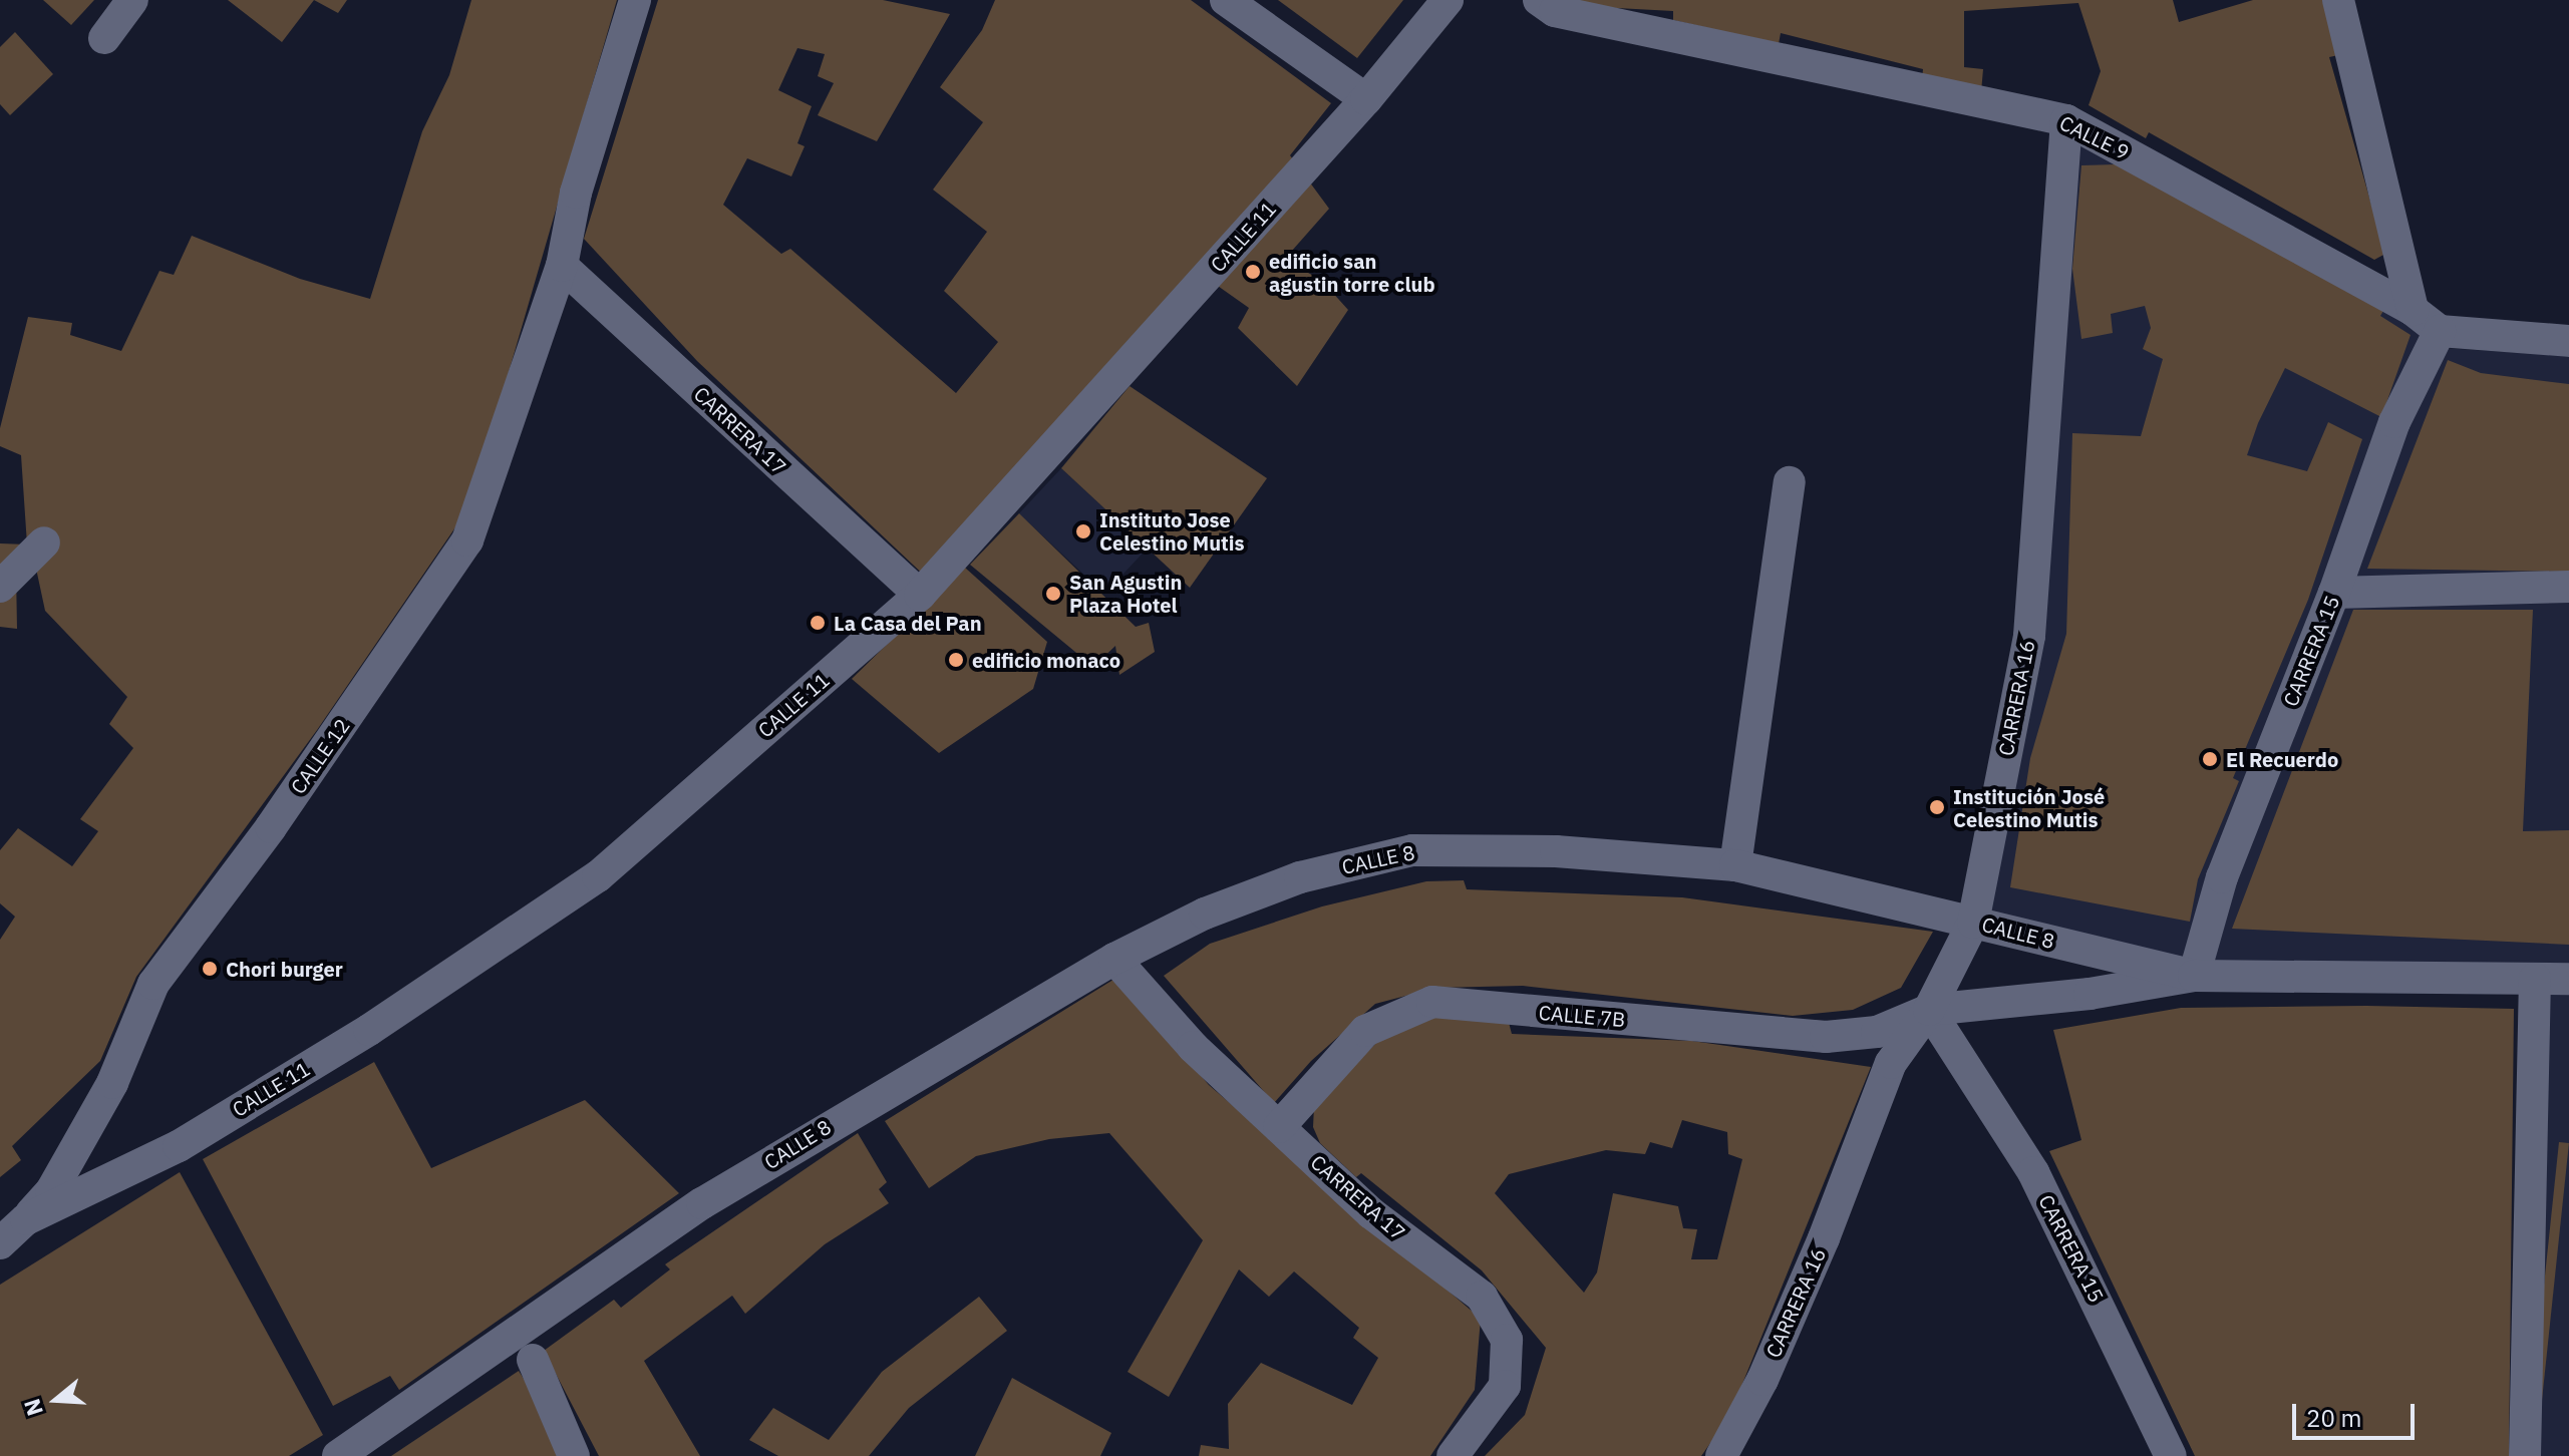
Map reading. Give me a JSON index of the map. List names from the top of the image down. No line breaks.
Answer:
{"streets":{"street":["CALLE 9","CALLE 11","CARRERA 17","CARRERA 15","CARRERA 16","CALLE 12","CALLE 8","CALLE 7B"]},"crossings":[["CALLE 9","CARRERA 15"],["CALLE 9","CARRERA 16"],["CALLE 11","CARRERA 17"],["CALLE 11","CALLE 12"],["CARRERA 17","CALLE 12"],["CARRERA 17","CALLE 8"],["CARRERA 17","CALLE 7B"],["CARRERA 15","CARRERA 16"],["CARRERA 15","CALLE 8"],["CARRERA 15","CALLE 7B"],["CARRERA 16","CALLE 8"],["CARRERA 16","CALLE 7B"],["CALLE 8","CALLE 7B"]],"places":["edificio san agustin torre club","Instituto Jose Celestino Mutis","San Agustin Plaza Hotel","La Casa del Pan","edificio monaco","El Recuerdo","Institución José Celestino Mutis","Chori burger"],"scale_bar":"20 m","north":"left"}
